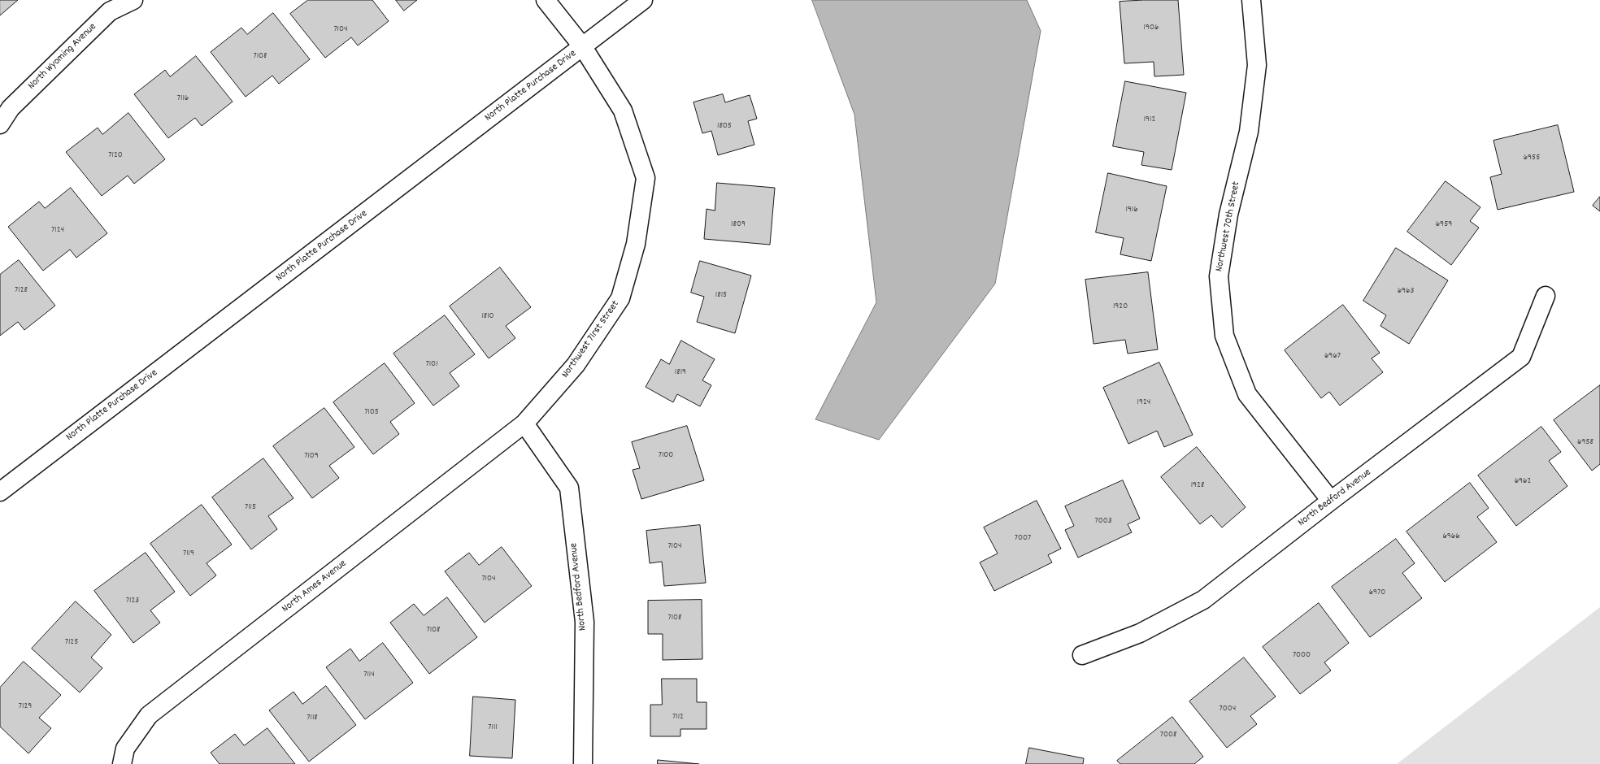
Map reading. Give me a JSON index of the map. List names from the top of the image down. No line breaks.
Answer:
{"streets":{"street":["North Wyoming Avenue","North Platte Purchase Drive","Northwest 70th Street","Northwest 71rst Street","North Bedford Avenue","North Ames Avenue"]},"crossings":[["North Platte Purchase Drive","Northwest 71rst Street"],["Northwest 70th Street","North Bedford Avenue"],["Northwest 71rst Street","North Bedford Avenue"],["Northwest 71rst Street","North Ames Avenue"],["North Bedford Avenue","North Ames Avenue"]],"house_numbers":["1906","7104","7108","7116","1912","1805","7120","6955","1916","1809","6959","7124","7128","6963","1815","1920","1810","6967","7101","1819","1924","7105","6958","7100","7109","6962","1928","7115","7003","6966","7007","7104","7119","7104","6970","7123","7108","7108","7125","7000","7114","7129","7004","7112","7118","7111","7008"]}
